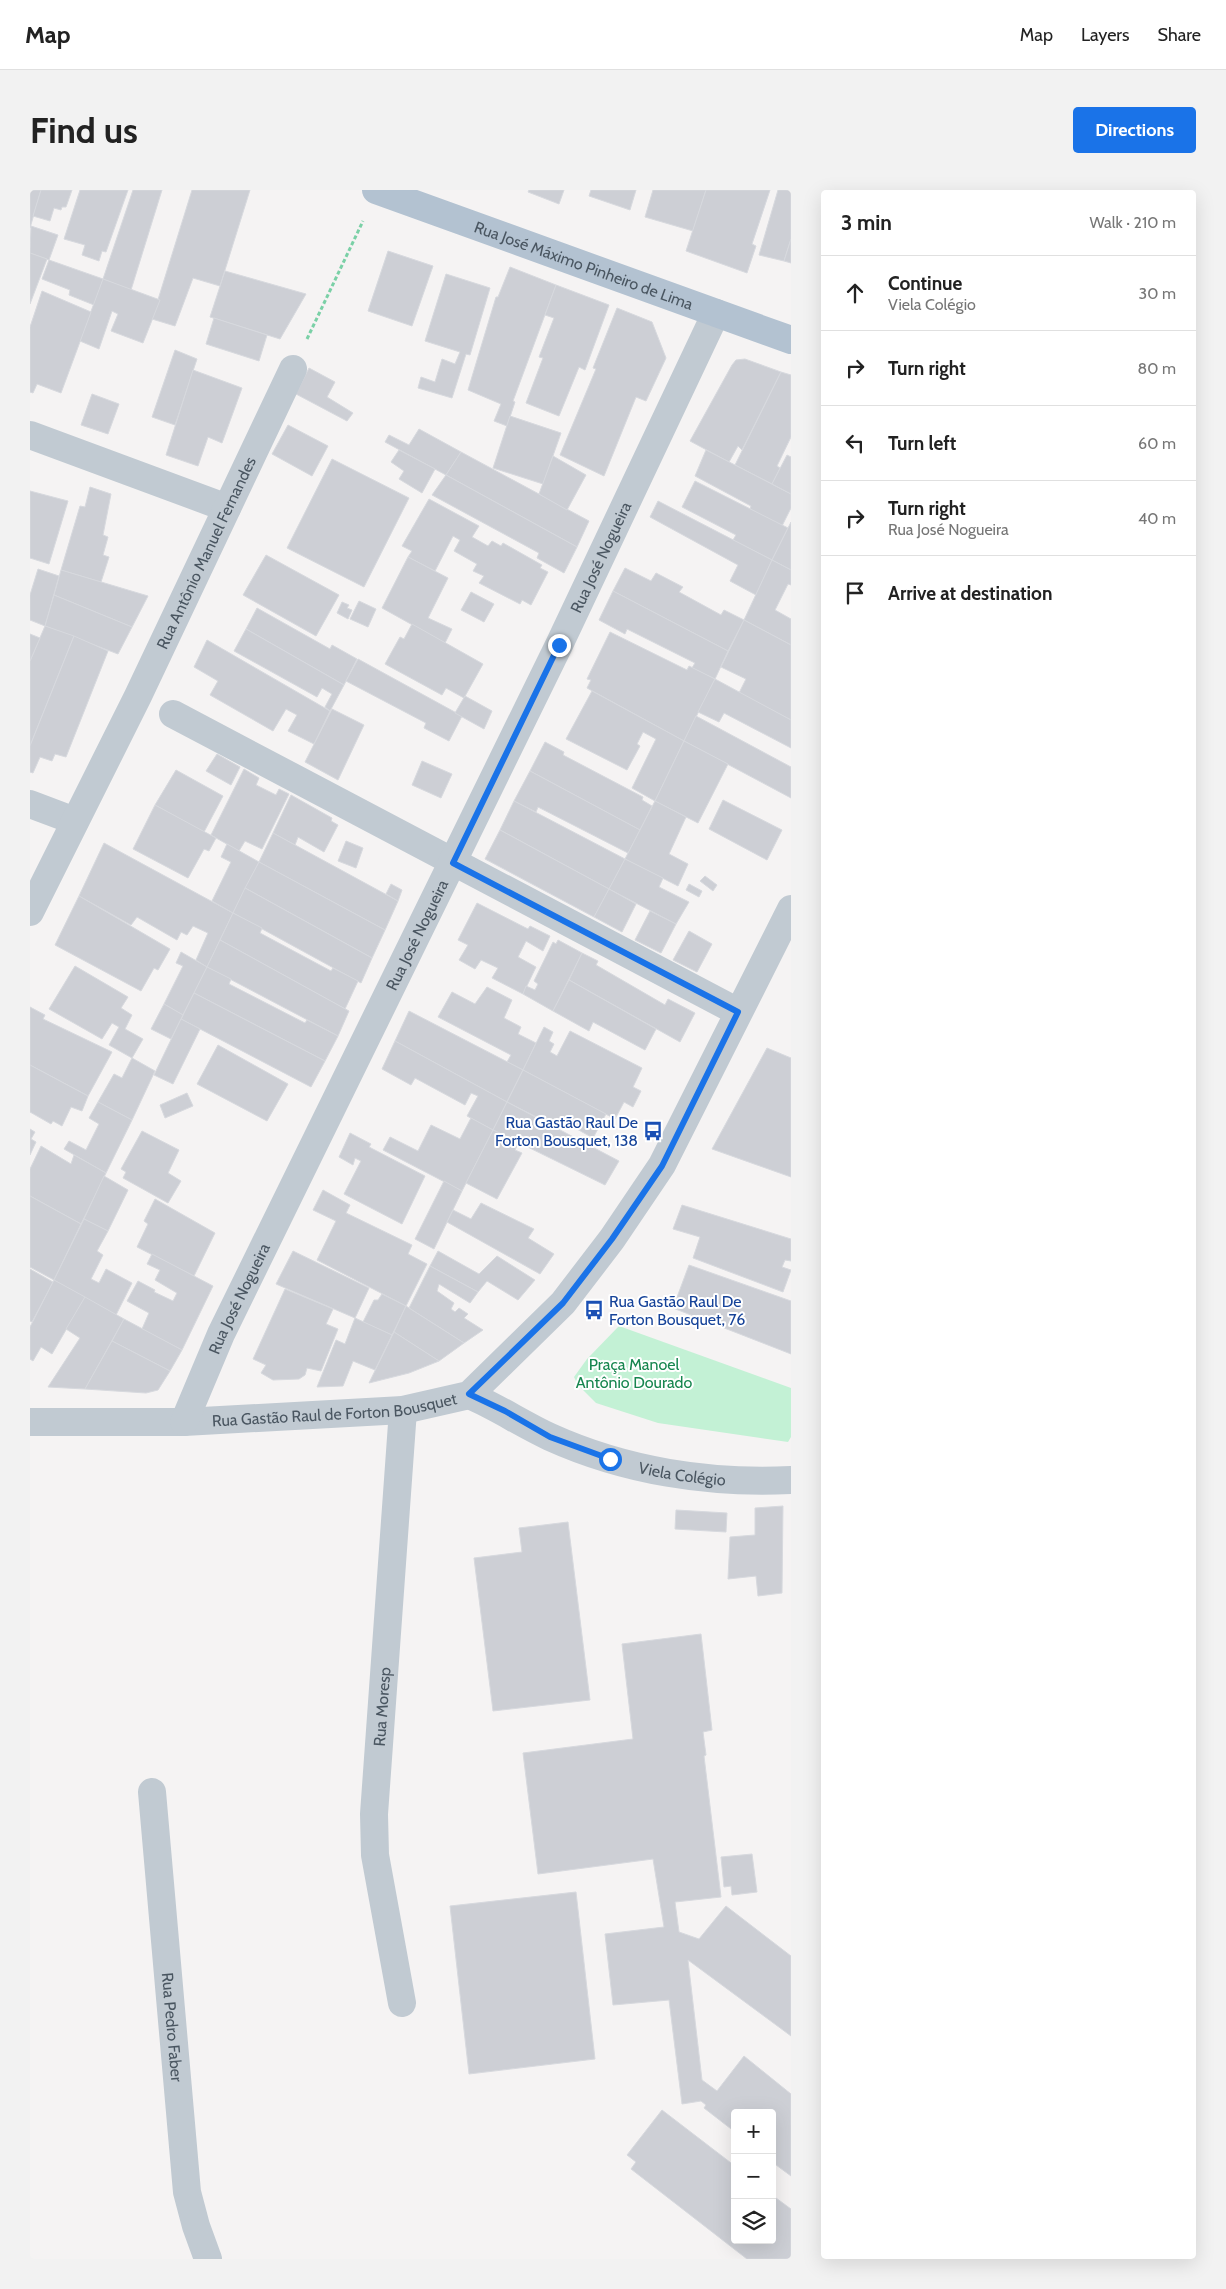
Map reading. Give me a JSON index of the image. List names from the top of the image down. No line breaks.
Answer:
{"streets":{"main road":["Rua José Máximo Pinheiro de Lima"],"street":["Rua Antônio Manuel Fernandes","Rua José Nogueira","Rua Gastão Raul de Forton Bousquet","Viela Colégio","Rua Moresp","Rua Pedro Faber"]},"crossings":[["Rua José Máximo Pinheiro de Lima","Rua José Nogueira"],["Rua José Nogueira","Rua Gastão Raul de Forton Bousquet"],["Rua Gastão Raul de Forton Bousquet","Viela Colégio"],["Rua Gastão Raul de Forton Bousquet","Rua Moresp"]],"parks":["Praça Manoel Antônio Dourado"],"places":{"bus stop":["Rua Gastão Raul De Forton Bousquet, 138","Rua Gastão Raul De Forton Bousquet, 76"]},"page":{"header":"Map","nav":["Map","Layers","Share"],"buttons":"Directions","title":"Find us","heading":["3 min","Walk · 210 m"],"list":[["Continue","Viela Colégio","30 m"],["Turn right","80 m"],["Turn left","60 m"],["Turn right","Rua José Nogueira","40 m"],"Arrive at destination"],"map_buttons":["+","−"]}}
